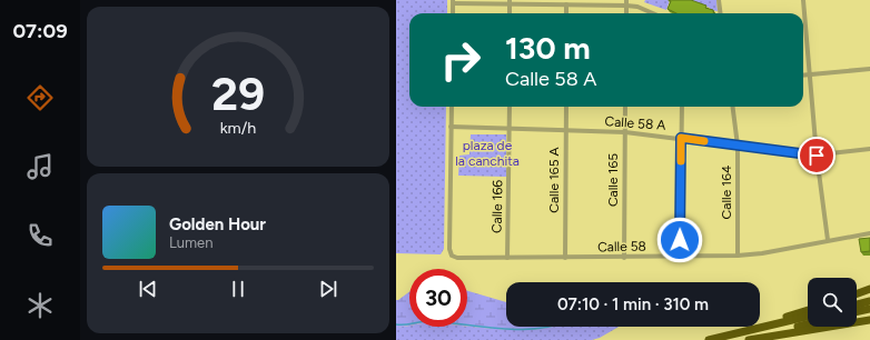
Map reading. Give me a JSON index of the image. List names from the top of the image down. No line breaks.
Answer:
{"streets":{"street":["Calle 58 A","Calle 165 A","Calle 165","Calle 164","Calle 166","Calle 58"]},"crossings":[["Calle 58 A","Calle 165 A"],["Calle 58 A","Calle 165"],["Calle 58 A","Calle 164"],["Calle 58 A","Calle 166"],["Calle 58 A","Calle 58"],["Calle 165 A","Calle 58"],["Calle 165","Calle 58"],["Calle 164","Calle 58"],["Calle 166","Calle 58"]],"parks":["plaza de la canchita"],"page":{"tabs":"07:09","turn":["130 m","Calle 58 A"],"song":["Golden Hour","Lumen"],"limit":"30","trip":"07:10 · 1 min · 310 m","gauge":["29","km/h"]}}
